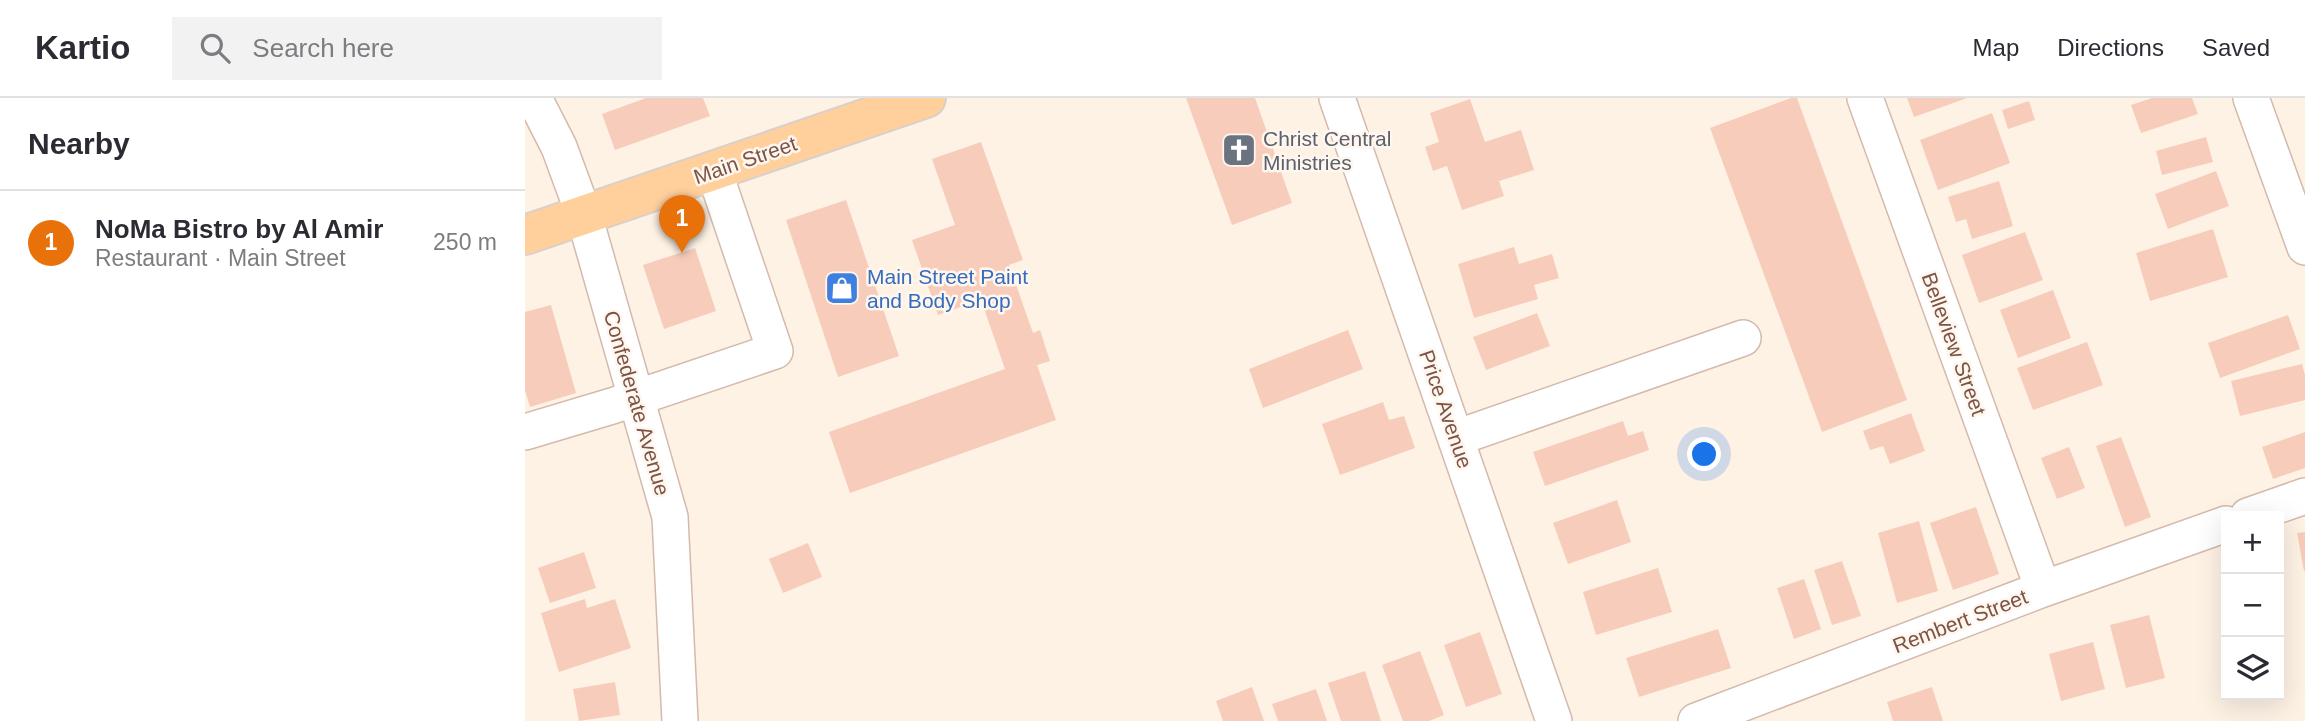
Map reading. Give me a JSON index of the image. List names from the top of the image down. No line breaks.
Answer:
{"streets":{"main road":["Main Street"],"street":["Belleview Street","Confederate Avenue","Price Avenue","Rembert Street"]},"crossings":[["Main Street","Confederate Avenue"],["Belleview Street","Rembert Street"]],"places":{"church":["Christ Central Ministries"],"shop":["Main Street Paint and Body Shop"]},"page":{"header":"Kartio","search":"Search here","nav":["Map","Directions","Saved"],"heading":"Nearby","list":[{"mark":"1","name":"NoMa Bistro by Al Amir","note":"Restaurant · Main Street","value":"250 m"}],"pins":"1","map_buttons":["+","−"]}}
